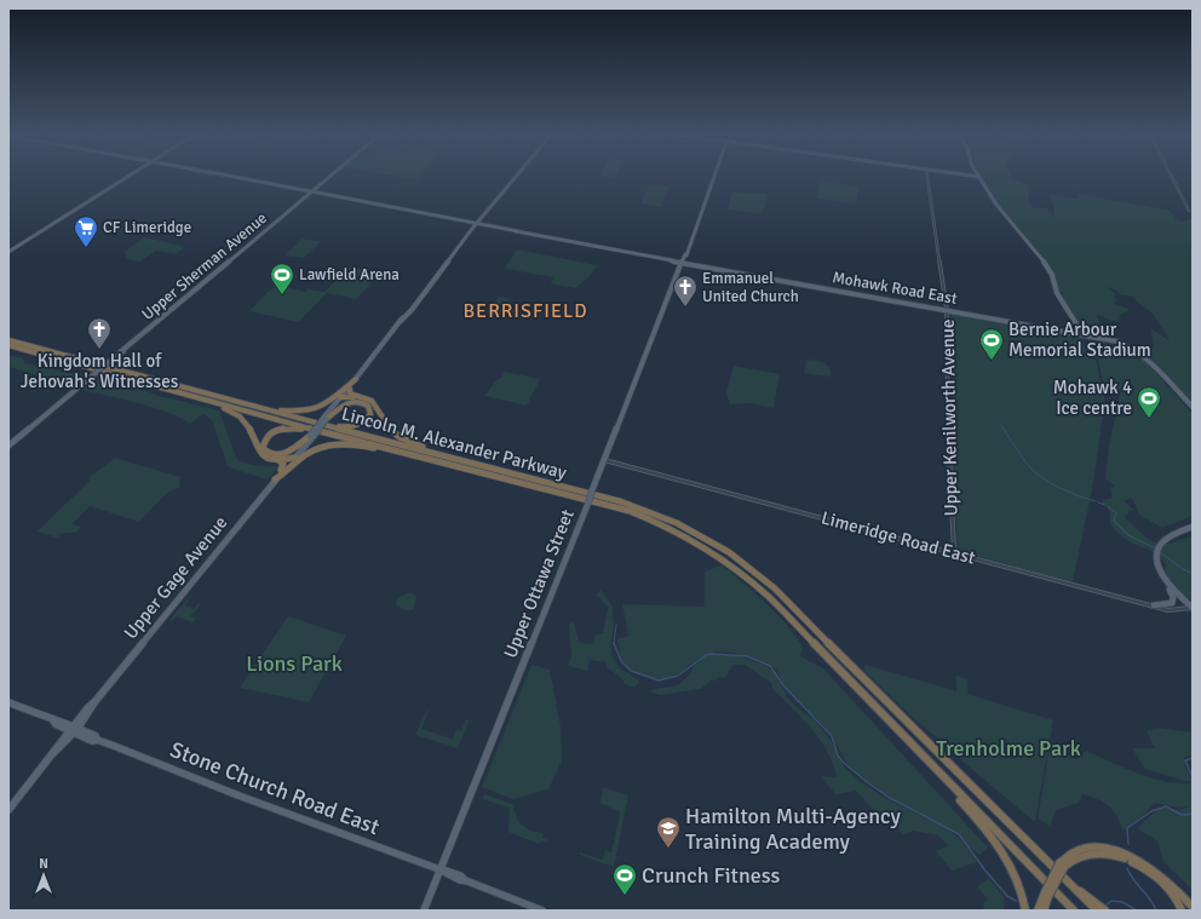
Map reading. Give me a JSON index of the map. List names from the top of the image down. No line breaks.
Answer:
{"streets":{"highway":["Lincoln M. Alexander Parkway"],"main road":["Upper Sherman Avenue","Mohawk Road East","Upper Gage Avenue","Upper Ottawa Street","Stone Church Road East"],"street":["Upper Kenilworth Avenue","Limeridge Road East"]},"crossings":[["Upper Sherman Avenue","Mohawk Road East"],["Mohawk Road East","Upper Kenilworth Avenue"],["Mohawk Road East","Upper Gage Avenue"],["Mohawk Road East","Upper Ottawa Street"],["Upper Kenilworth Avenue","Limeridge Road East"],["Limeridge Road East","Upper Ottawa Street"],["Upper Gage Avenue","Stone Church Road East"],["Upper Ottawa Street","Stone Church Road East"]],"districts":["BERRISFIELD"],"parks":["Lions Park","Trenholme Park"],"places":{"supermarket":["CF Limeridge"],"sports":["Lawfield Arena","Bernie Arbour Memorial Stadium","Mohawk 4 Ice centre","Crunch Fitness"],"church":["Emmanuel United Church","Kingdom Hall of Jehovah's Witnesses"],"school or university":["Hamilton Multi-Agency Training Academy"]},"north":"top"}
